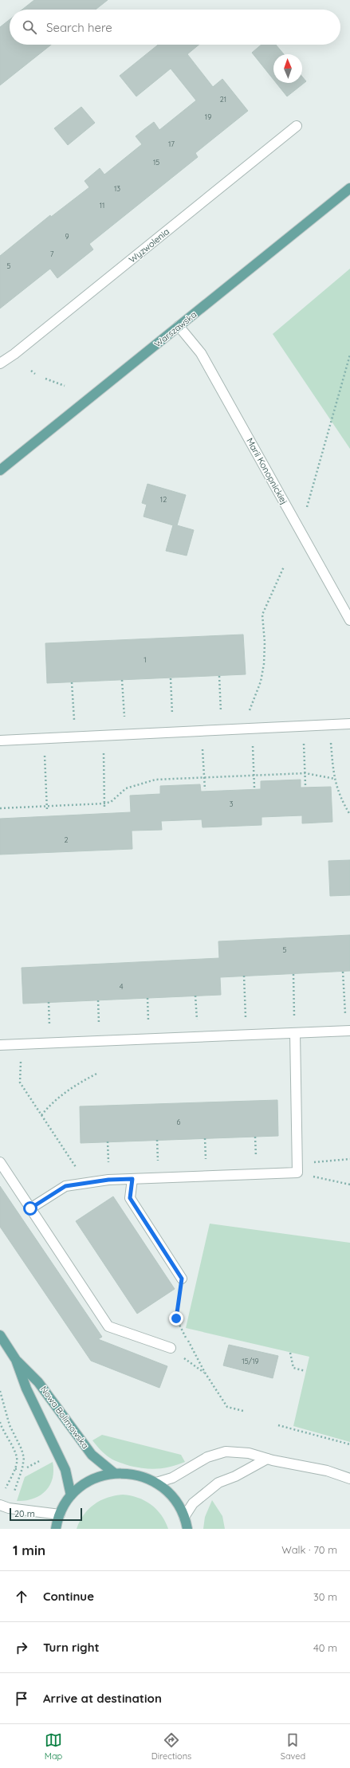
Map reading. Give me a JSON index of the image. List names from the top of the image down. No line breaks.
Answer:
{"streets":{"main road":["Warszawska","Nowa Bolimowska"],"street":["Wyzwolenia","Marii Konopnickiej"]},"crossings":[["Warszawska","Marii Konopnickiej"]],"house_numbers":["21","19","17","15","13","11","9","7","5","12","1","3","2","5","4","6","15/19"],"scale_bar":"20 m","north":"top","page":{"search":"Search here","scale":"20 m","heading":["1 min","Walk · 70 m"],"list":[["Continue","30 m"],["Turn right","40 m"],"Arrive at destination"],"nav":["Map","Directions","Saved"]}}
